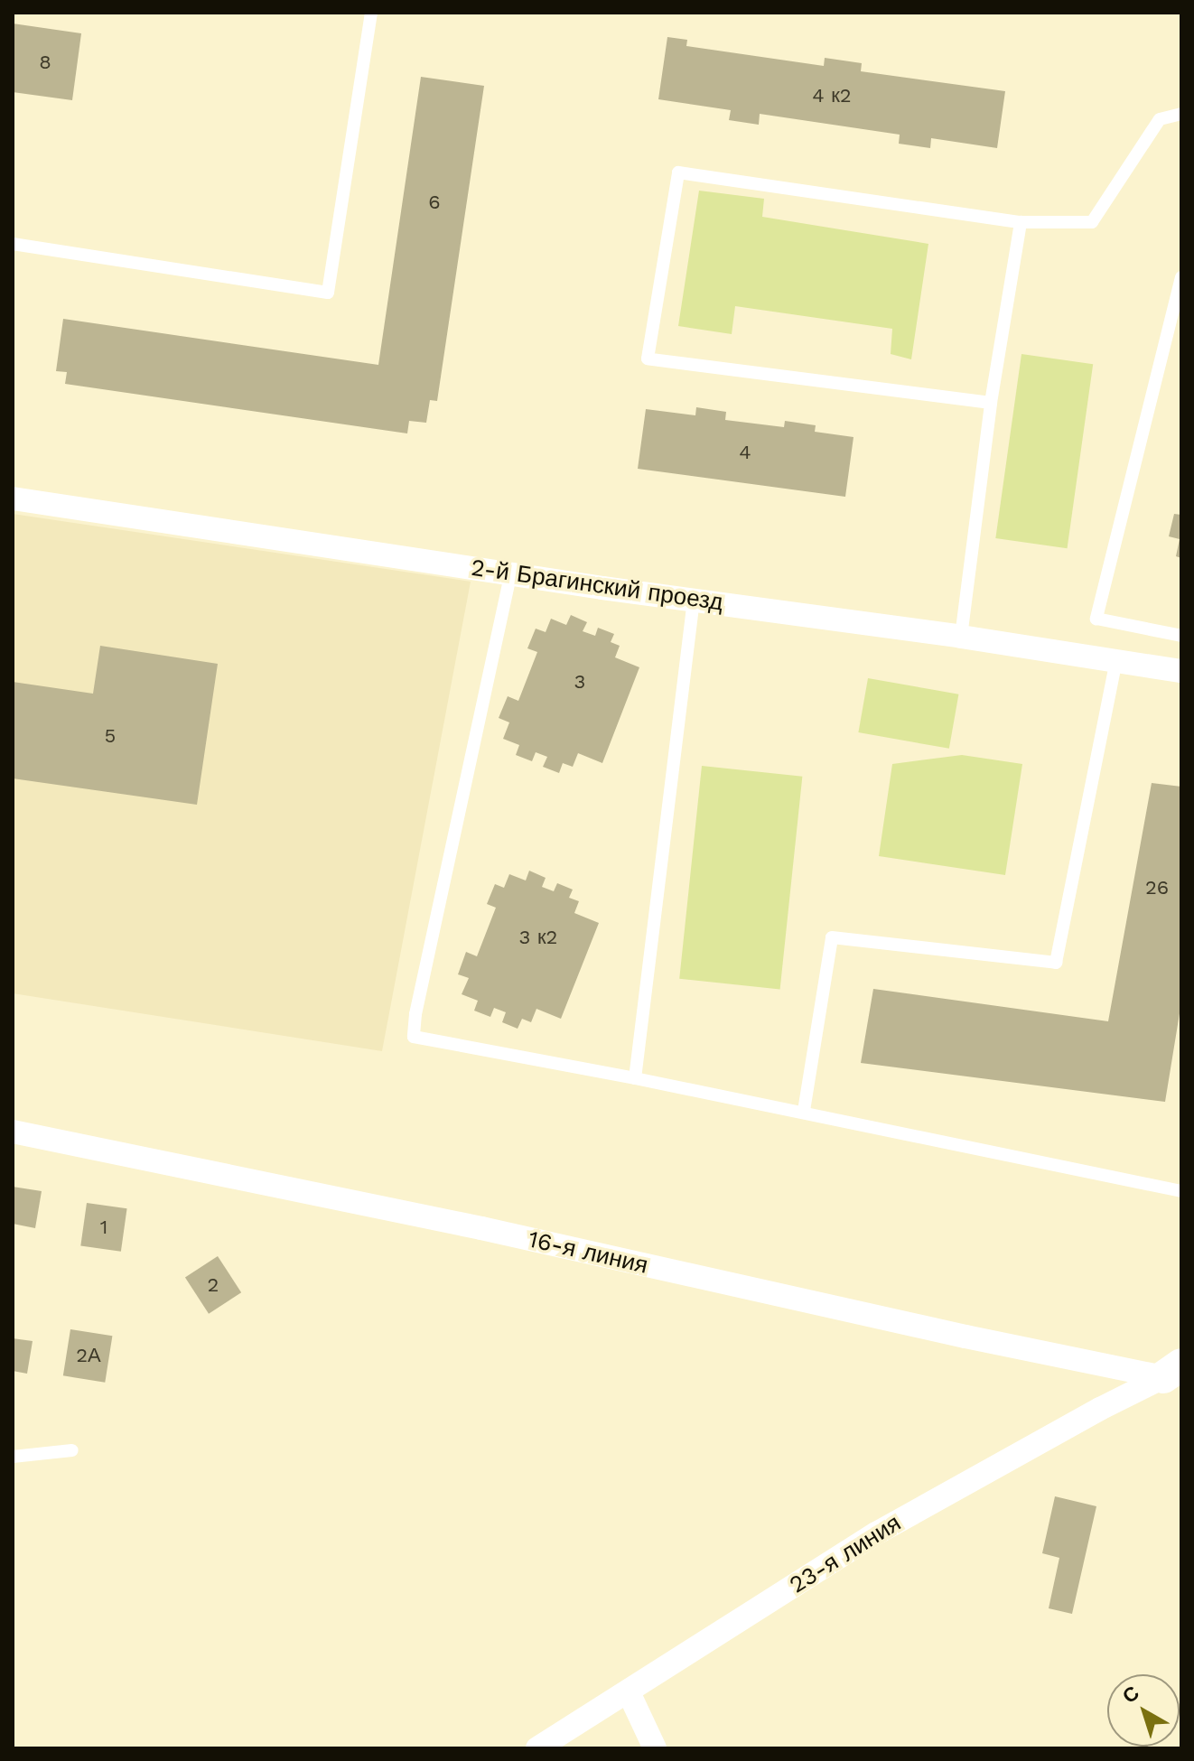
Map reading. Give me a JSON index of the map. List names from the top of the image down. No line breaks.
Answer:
{"streets":{"street":["2-й Брагинский проезд","16-я линия","23-я линия"]},"crossings":[["16-я линия","23-я линия"]],"house_numbers":["8","4 к2","6","4","3","5","26","3 к2","1","2","2А"],"north":"top left"}
